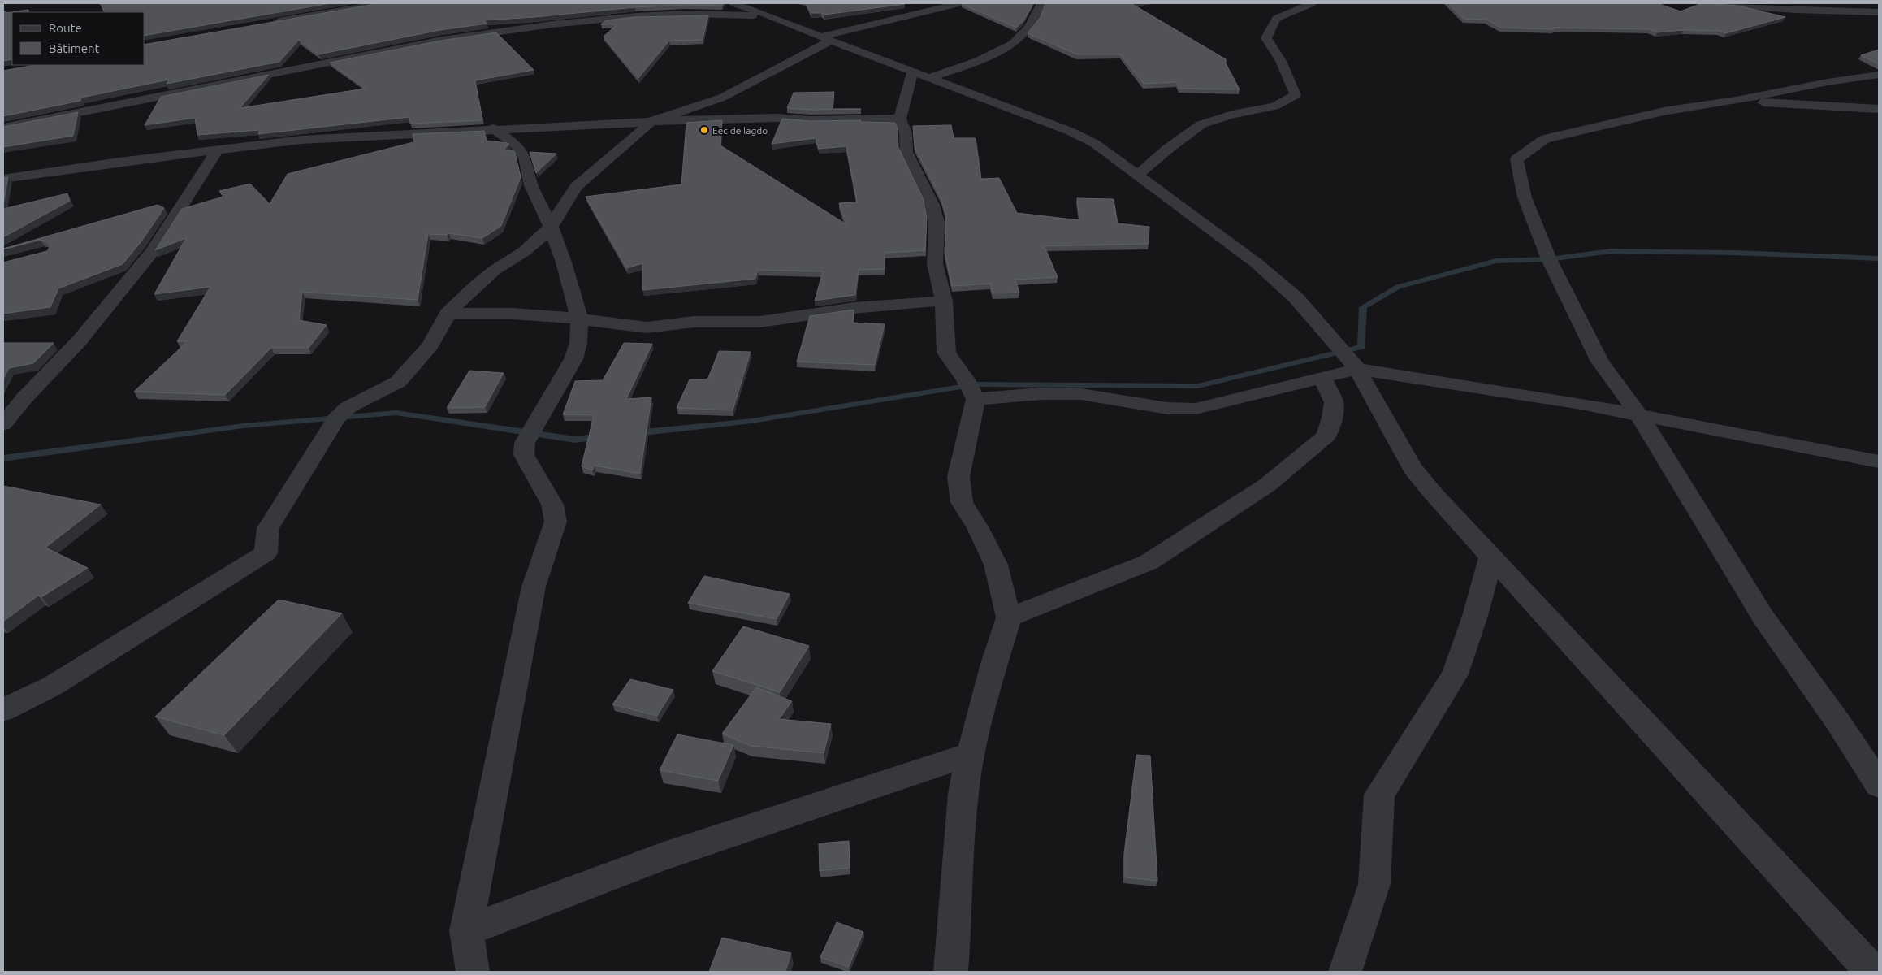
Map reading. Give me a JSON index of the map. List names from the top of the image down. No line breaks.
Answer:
{"places":["Eec de lagdo"],"legend":["Route","Bâtiment"]}
